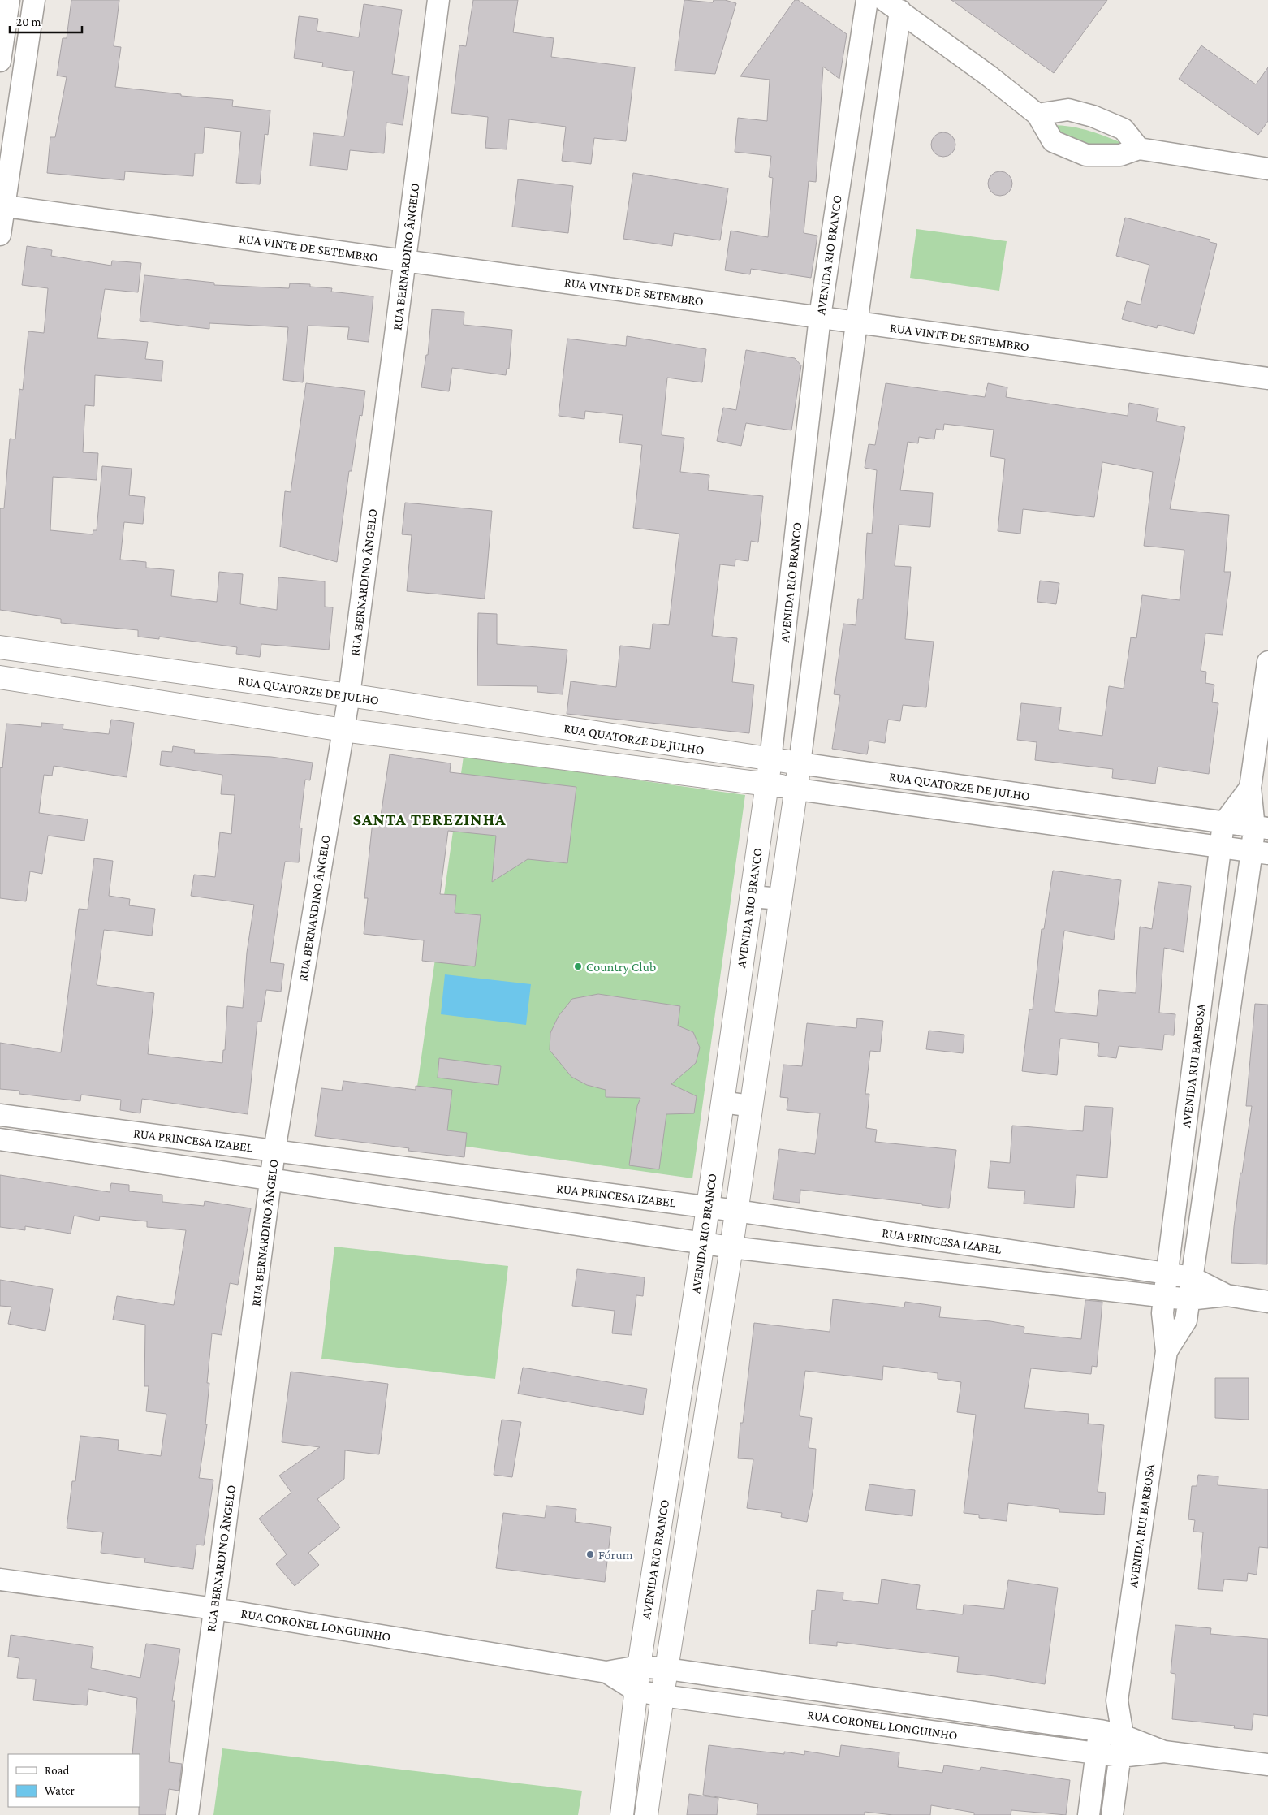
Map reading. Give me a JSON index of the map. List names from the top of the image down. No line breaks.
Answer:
{"streets":{"street":["RUA VINTE DE SETEMBRO","AVENIDA RIO BRANCO","RUA BERNARDINO ÂNGELO","RUA QUATORZE DE JULHO","AVENIDA RUI BARBOSA","RUA PRINCESA IZABEL","RUA CORONEL LONGUINHO"]},"crossings":[["RUA VINTE DE SETEMBRO","AVENIDA RIO BRANCO"],["RUA VINTE DE SETEMBRO","RUA BERNARDINO ÂNGELO"],["AVENIDA RIO BRANCO","RUA QUATORZE DE JULHO"],["AVENIDA RIO BRANCO","RUA PRINCESA IZABEL"],["AVENIDA RIO BRANCO","RUA CORONEL LONGUINHO"],["RUA BERNARDINO ÂNGELO","RUA QUATORZE DE JULHO"],["RUA BERNARDINO ÂNGELO","RUA PRINCESA IZABEL"],["RUA BERNARDINO ÂNGELO","RUA CORONEL LONGUINHO"],["RUA QUATORZE DE JULHO","AVENIDA RUI BARBOSA"],["AVENIDA RUI BARBOSA","RUA PRINCESA IZABEL"],["AVENIDA RUI BARBOSA","RUA CORONEL LONGUINHO"]],"districts":["SANTA TEREZINHA"],"places":["Country Club","Fórum"],"legend":["Road","Water"],"scale_bar":"20 m"}
